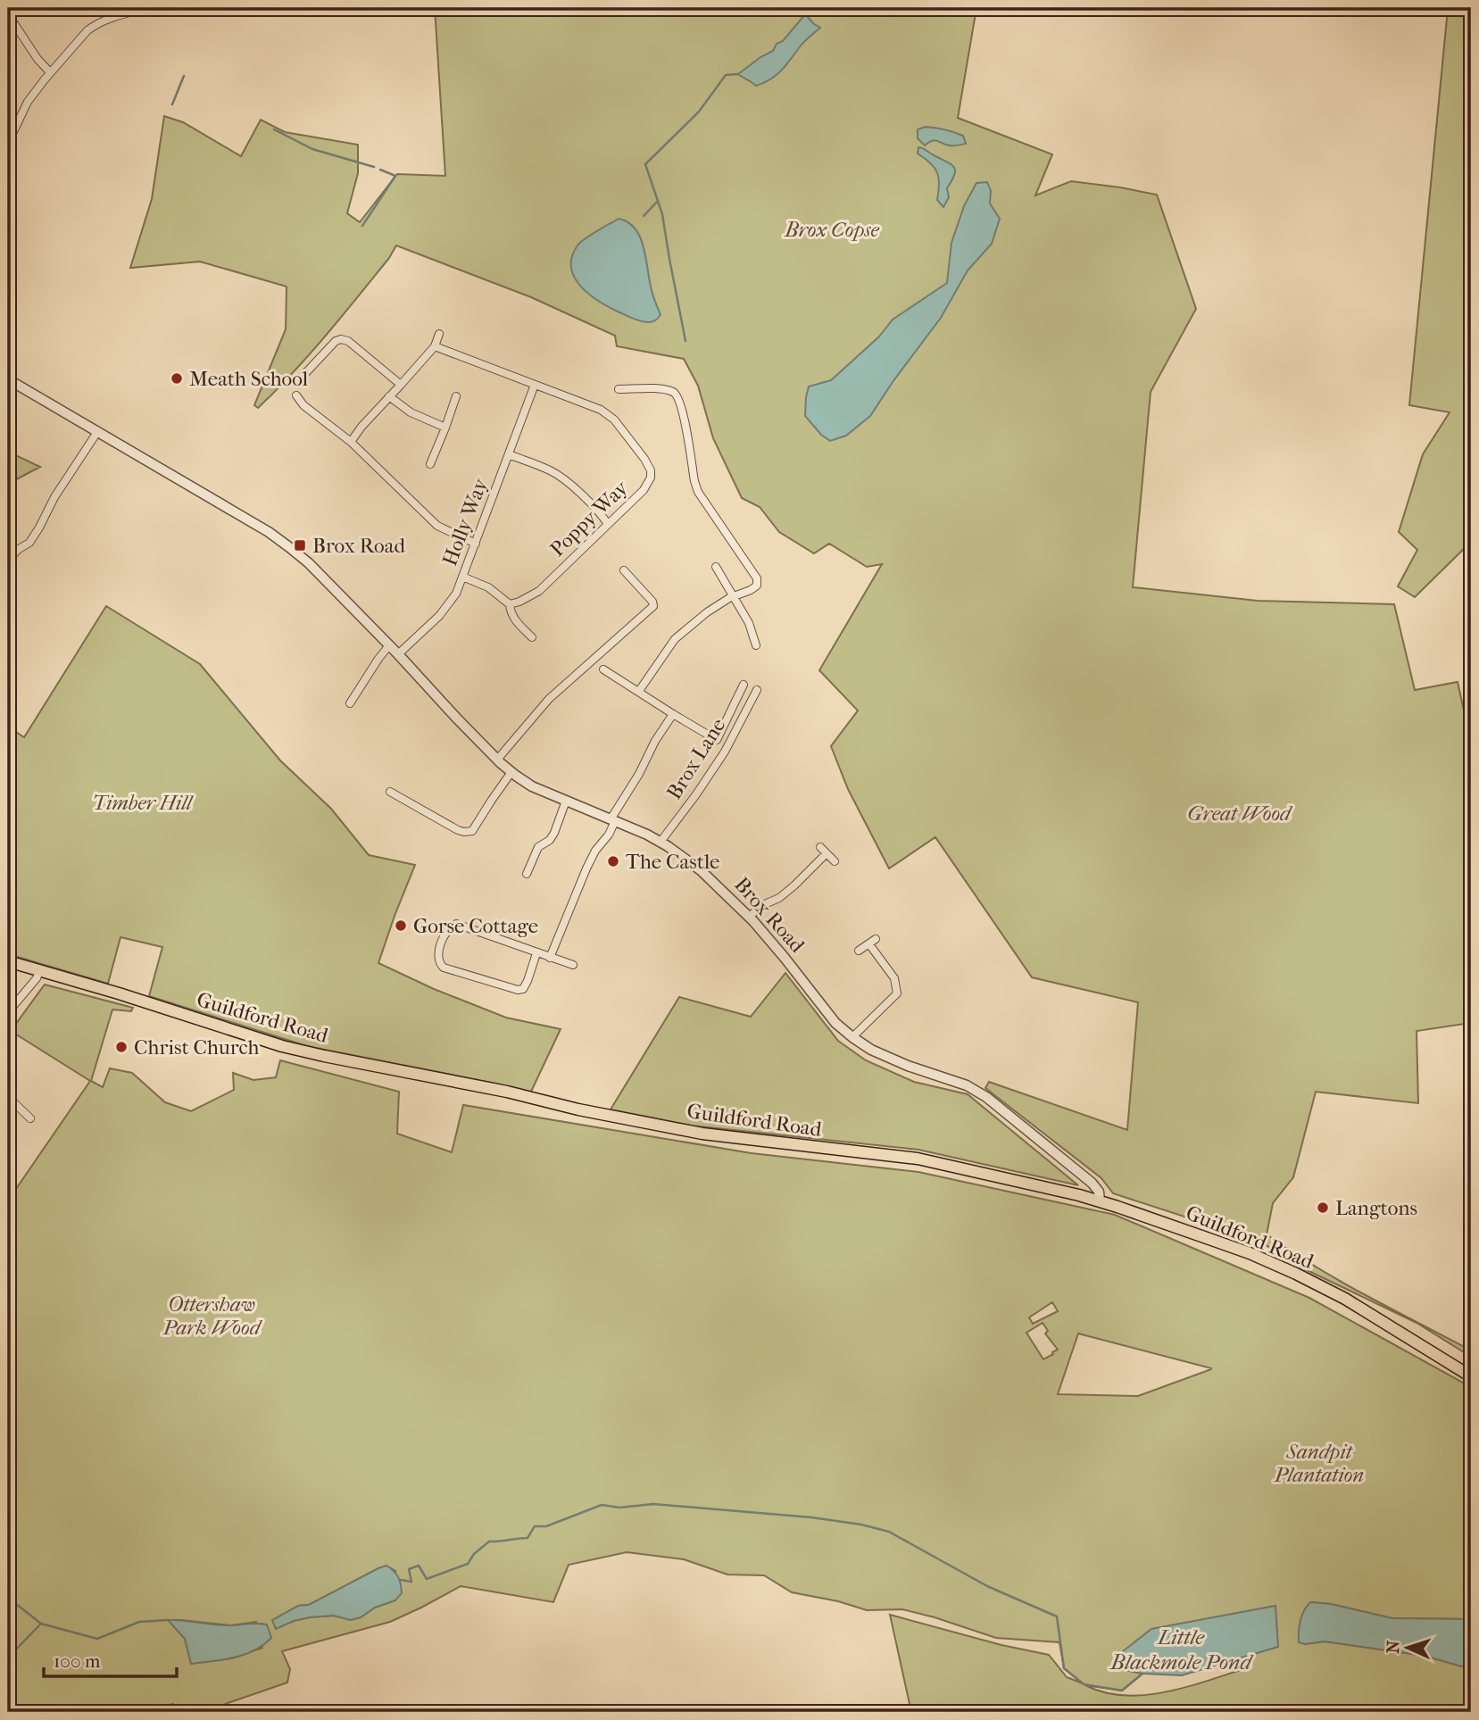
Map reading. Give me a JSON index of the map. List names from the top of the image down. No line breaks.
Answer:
{"streets":{"main road":["Guildford Road"],"street":["Poppy Way","Holly Way","Brox Lane","Brox Road"]},"crossings":[["Poppy Way","Holly Way"],["Holly Way","Brox Road"],["Brox Lane","Brox Road"],["Brox Road","Guildford Road"]],"water":["Little Blackmole Pond"],"parks":["Brox Copse","Timber Hill","Great Wood","Ottershaw Park Wood","Sandpit Plantation"],"places":{"other":["Meath School","The Castle","Gorse Cottage","Christ Church","Langtons"],"transit":["Brox Road"]},"scale_bar":"100 m","north":"left"}
